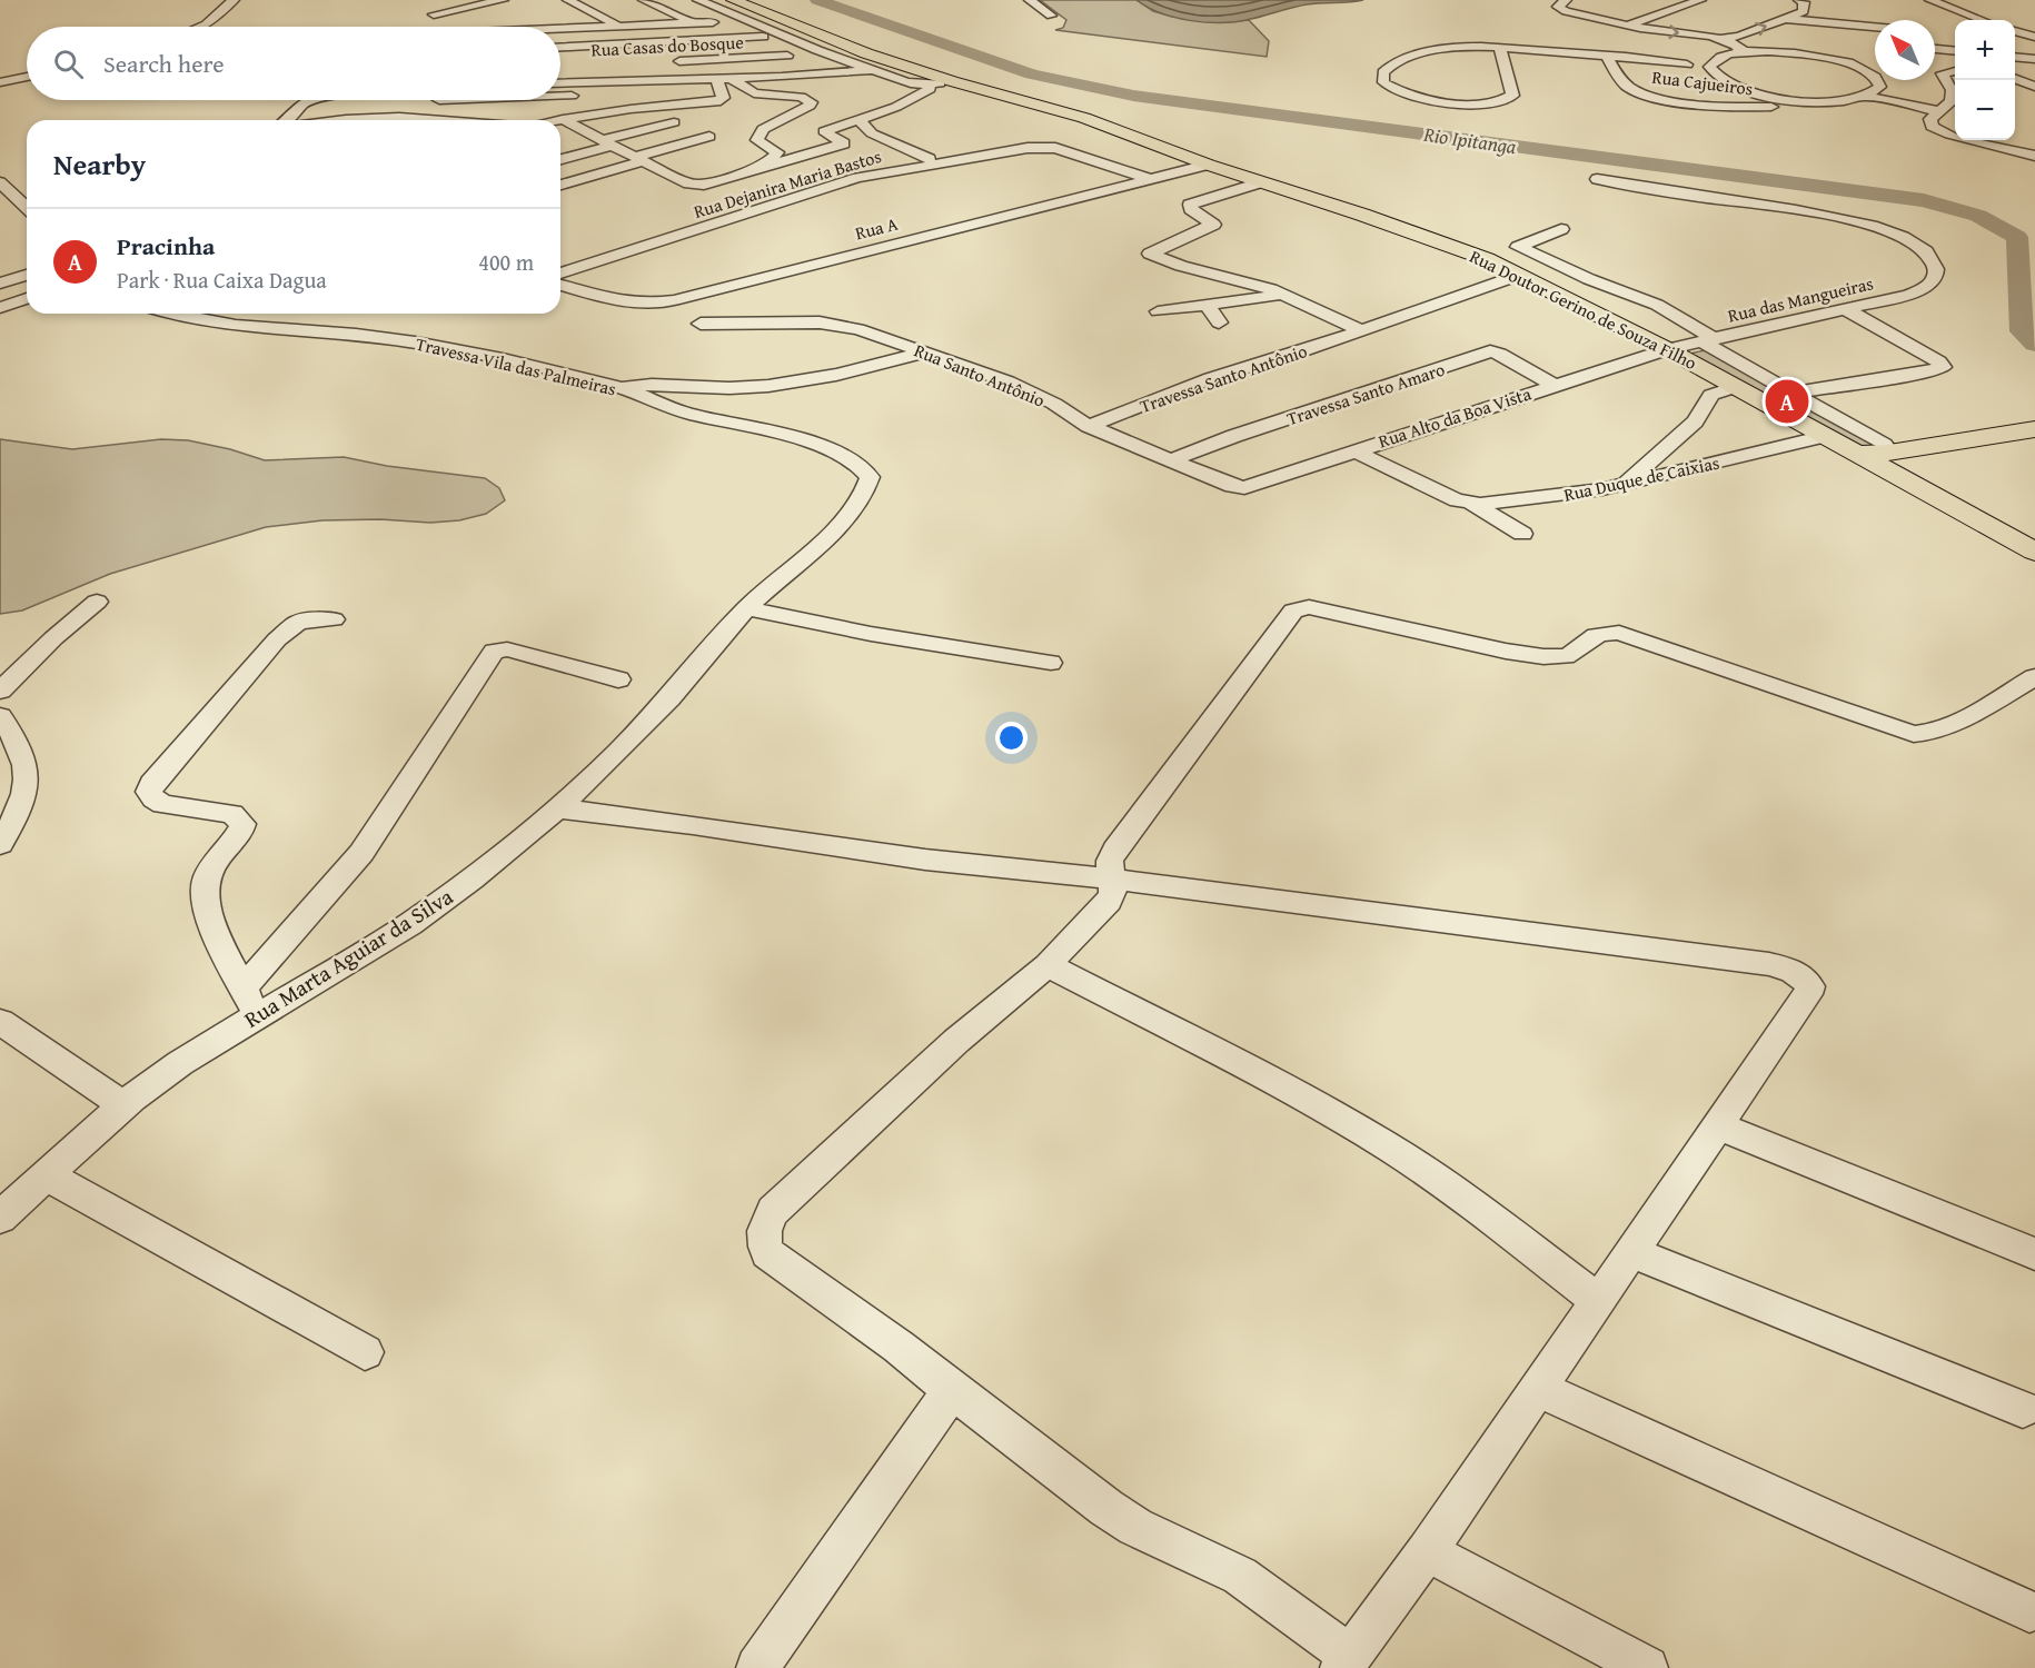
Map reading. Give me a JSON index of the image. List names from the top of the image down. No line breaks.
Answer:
{"streets":{"main road":["Rua Doutor Gerino de Souza Filho"],"street":["Rua Casas do Bosque","Rua Cajueiros","Rua Dejanira Maria Bastos","Rua A","Rua das Mangueiras","Travessa Vila das Palmeiras","Rua Santo Antônio","Travessa Santo Antônio","Travessa Santo Amaro","Rua Alto da Boa Vista","Rua Duque de Caixias","Rua Marta Aguiar da Silva"]},"crossings":[["Rua Dejanira Maria Bastos","Rua A"],["Rua A","Rua Doutor Gerino de Souza Filho"],["Rua das Mangueiras","Rua Doutor Gerino de Souza Filho"],["Rua das Mangueiras","Rua Alto da Boa Vista"],["Rua Doutor Gerino de Souza Filho","Travessa Santo Antônio"],["Rua Doutor Gerino de Souza Filho","Rua Alto da Boa Vista"],["Rua Doutor Gerino de Souza Filho","Rua Duque de Caixias"],["Travessa Vila das Palmeiras","Rua Marta Aguiar da Silva"],["Rua Santo Antônio","Travessa Santo Antônio"],["Rua Santo Antônio","Travessa Santo Amaro"],["Rua Santo Antônio","Rua Alto da Boa Vista"],["Travessa Santo Amaro","Rua Alto da Boa Vista"]],"water":["Rio Ipitanga"],"north":"top left","page":{"map_buttons":["+","−"],"search":"Search here","heading":"Nearby","list":[{"mark":"A","name":"Pracinha","note":"Park · Rua Caixa Dagua","value":"400 m"}],"pins":"A"}}
